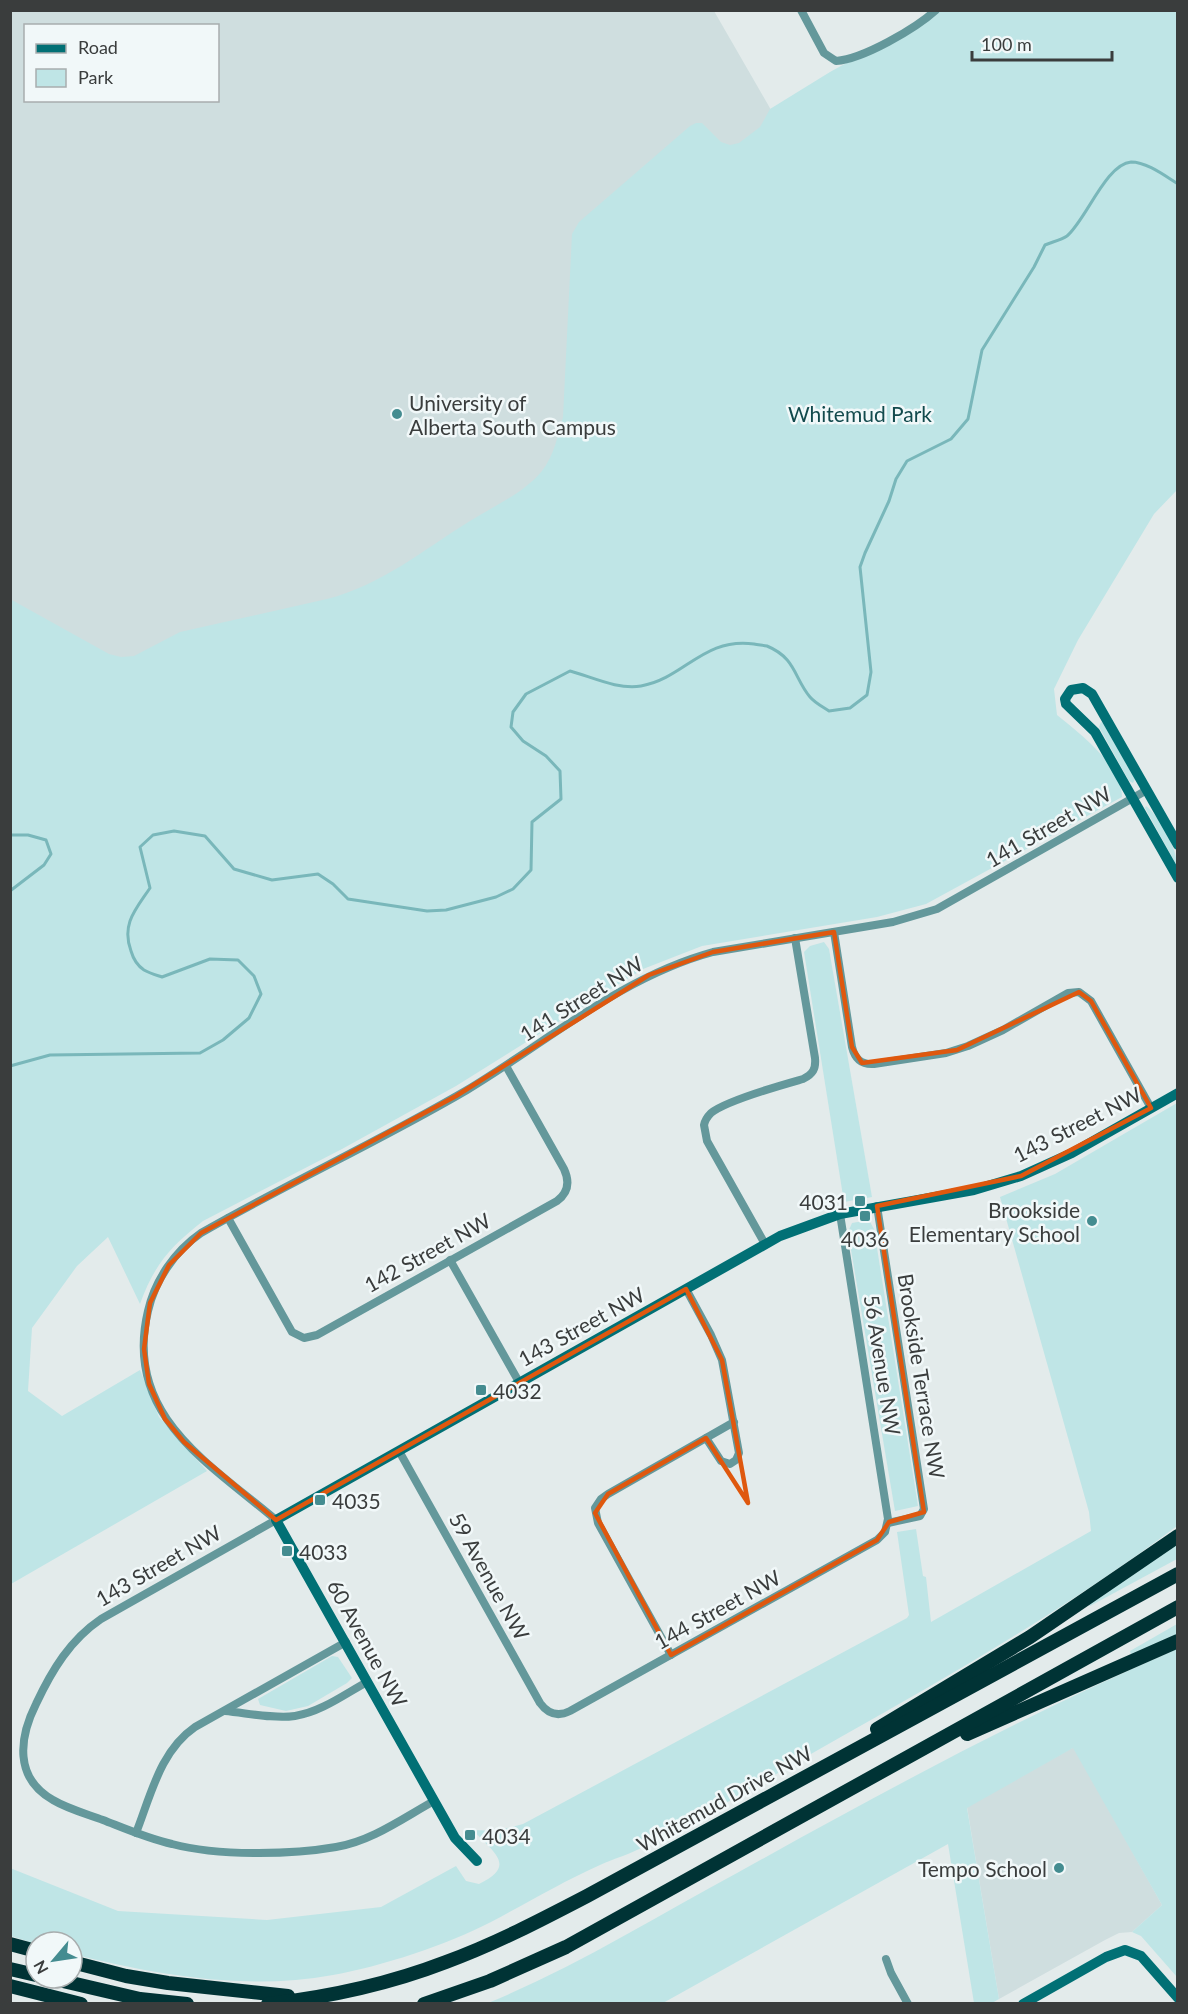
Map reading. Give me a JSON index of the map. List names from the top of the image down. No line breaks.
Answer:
{"streets":{"highway":["Whitemud Drive NW"],"street":["141 Street NW","143 Street NW","142 Street NW","56 Avenue NW","Brookside Terrace NW","59 Avenue NW","144 Street NW","60 Avenue NW"]},"crossings":[["141 Street NW","142 Street NW"],["141 Street NW","60 Avenue NW"],["143 Street NW","56 Avenue NW"],["143 Street NW","Brookside Terrace NW"],["143 Street NW","59 Avenue NW"],["143 Street NW","60 Avenue NW"],["56 Avenue NW","Brookside Terrace NW"],["56 Avenue NW","144 Street NW"],["Brookside Terrace NW","144 Street NW"],["59 Avenue NW","144 Street NW"]],"parks":["Whitemud Park"],"places":{"other":["University of Alberta South Campus","Brookside Elementary School","Tempo School"],"transit":["4031","4036","4032","4035","4033","4034"]},"legend":["Road","Park"],"scale_bar":"100 m","north":"bottom left"}
